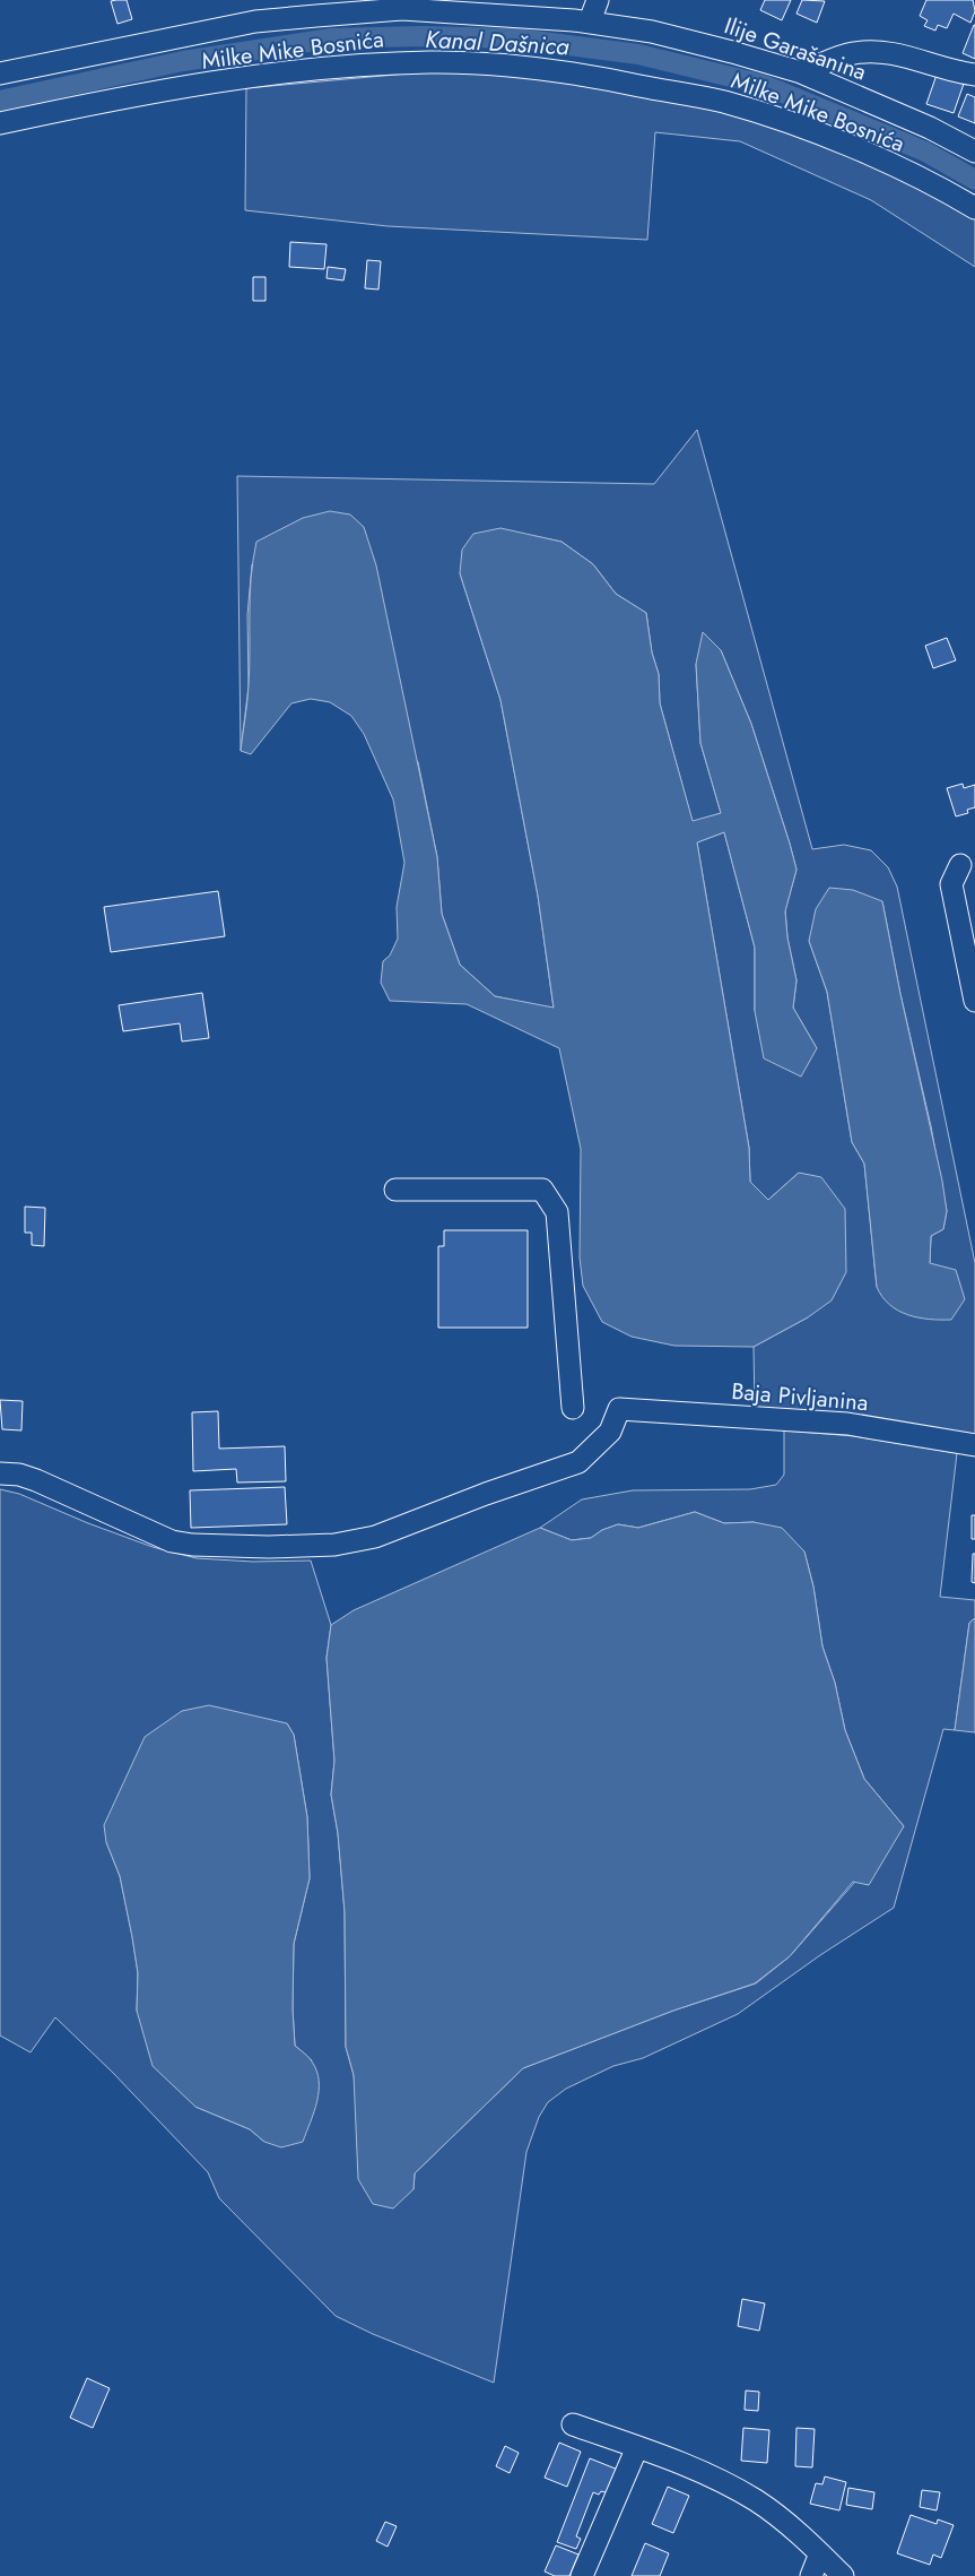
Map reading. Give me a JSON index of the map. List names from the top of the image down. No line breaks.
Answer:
{"streets":{"street":["Ilije Garašanina","Milke Mike Bosnića","Baja Pivljanina"]},"water":["Kanal Dašnica"]}
